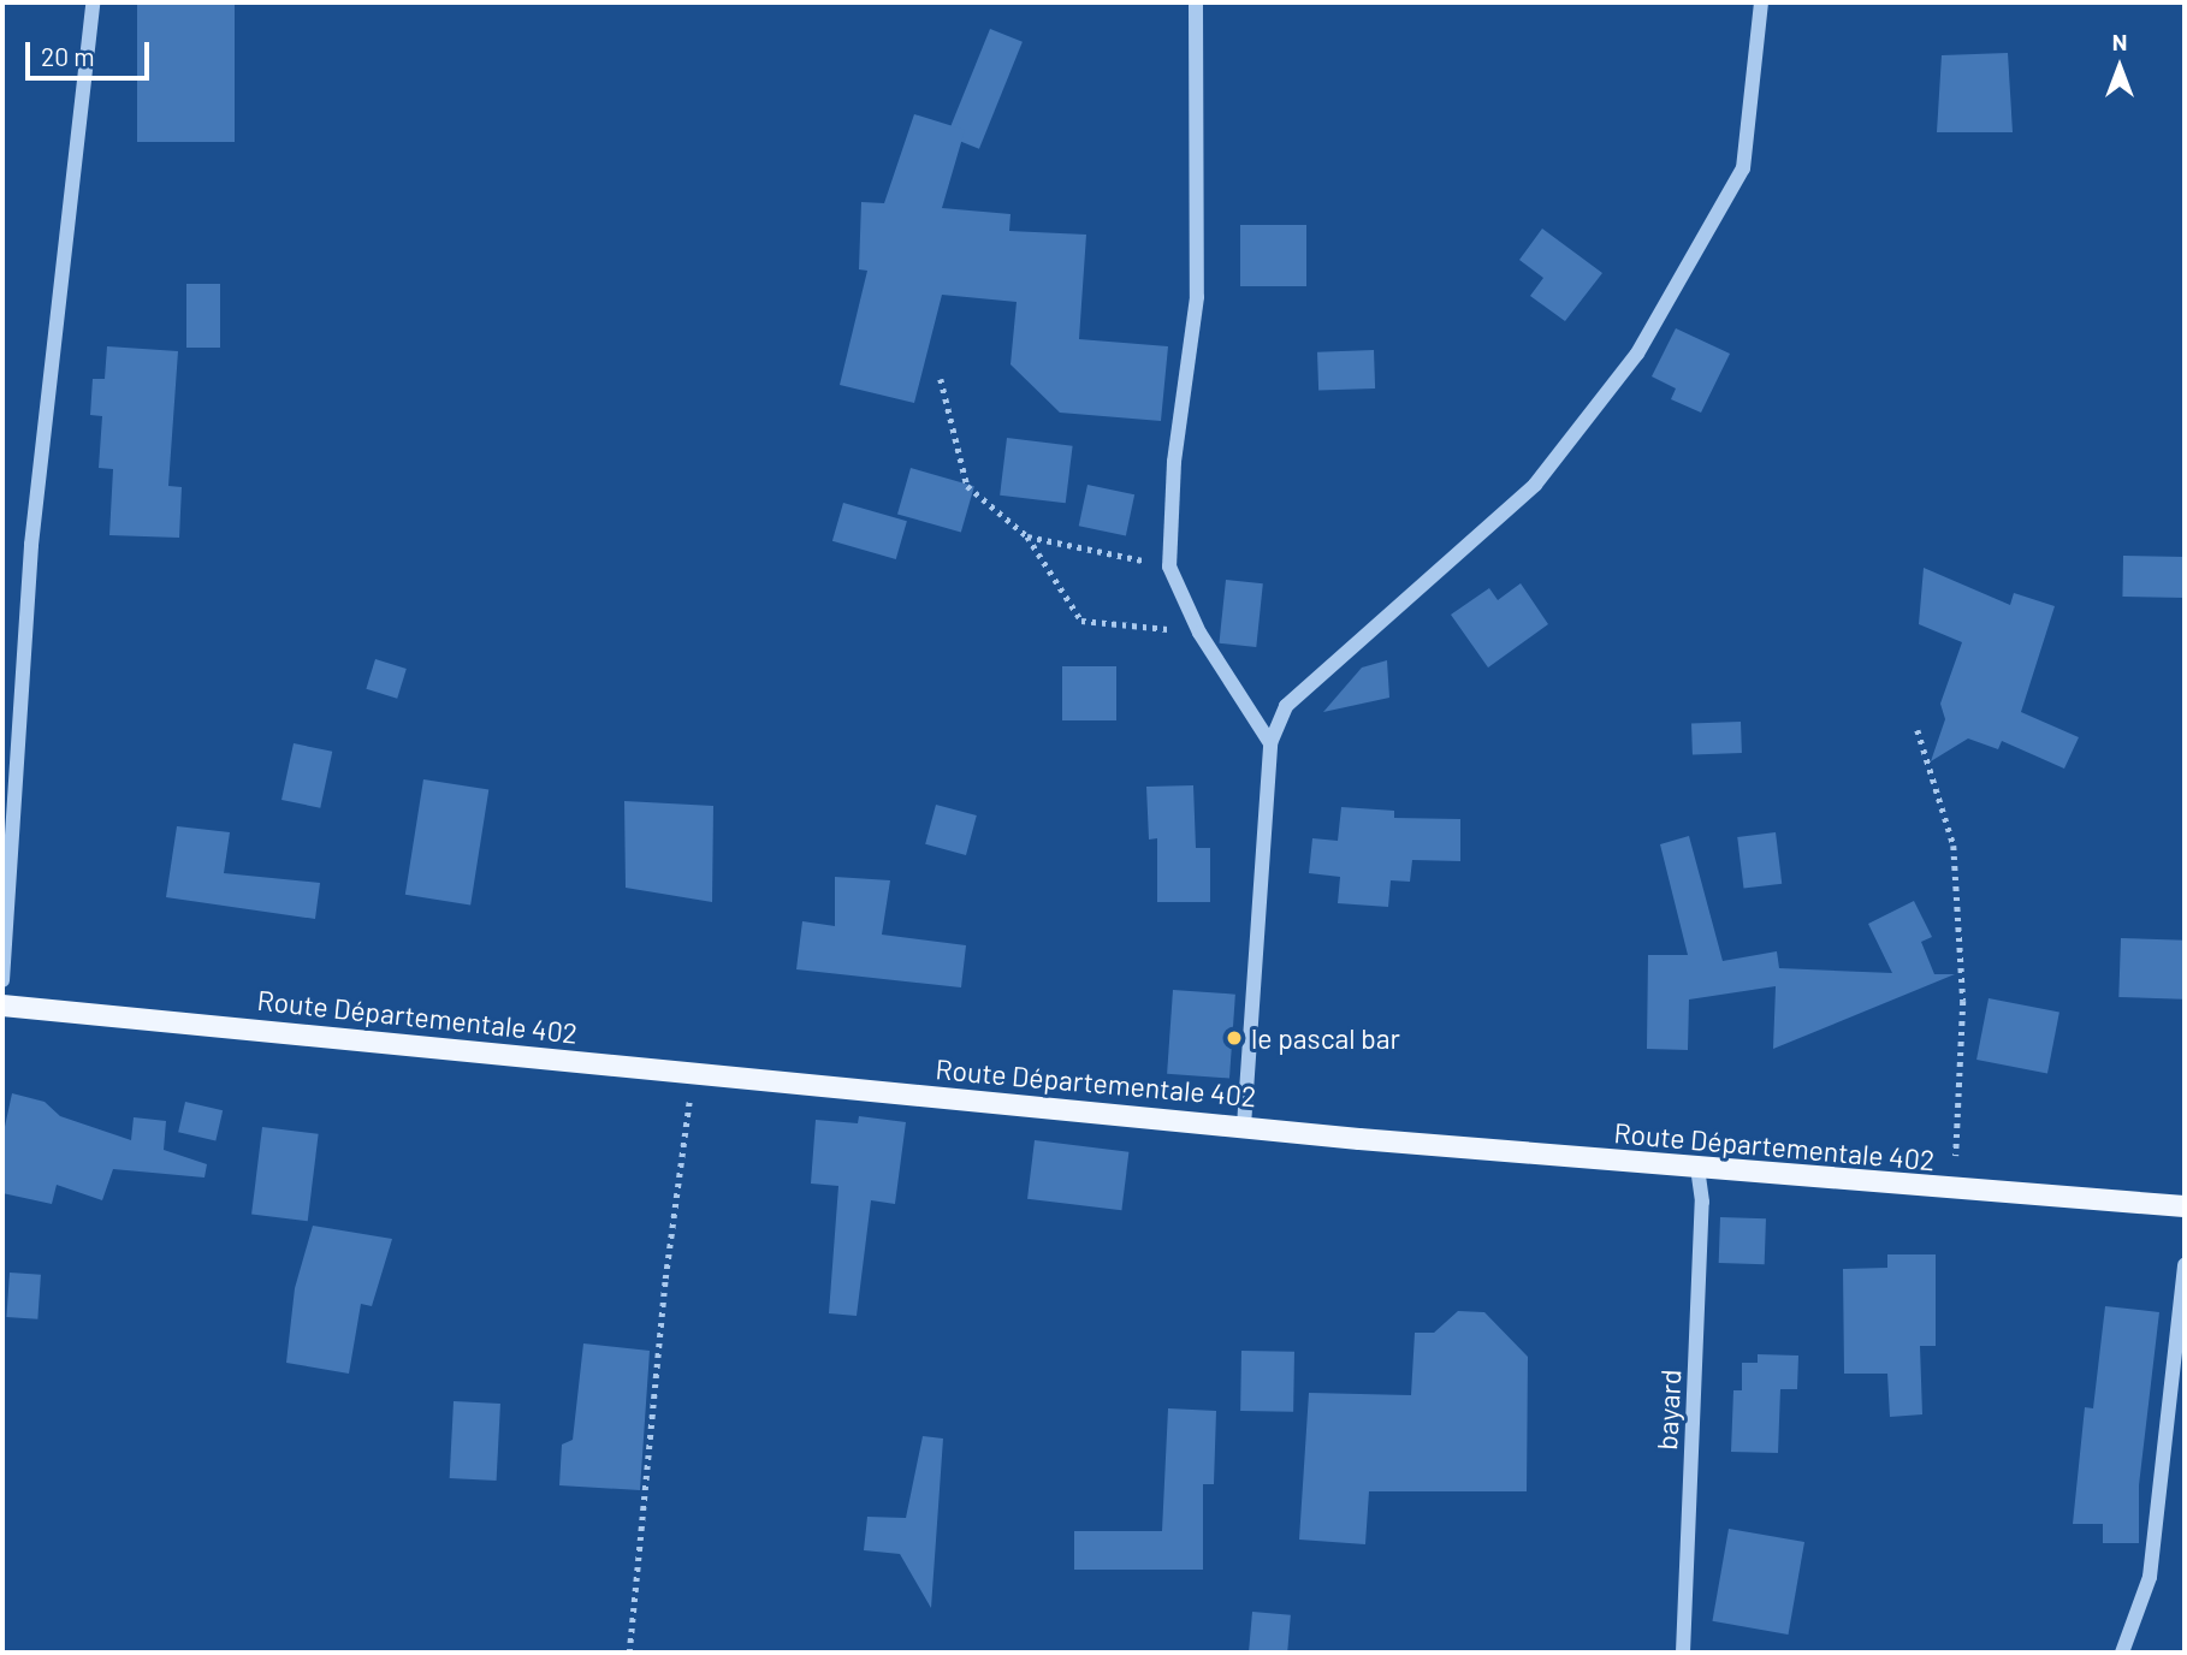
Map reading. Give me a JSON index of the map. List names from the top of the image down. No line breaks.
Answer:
{"streets":{"main road":["Route Départementale 402"],"street":["bayard"]},"crossings":[["Route Départementale 402","bayard"]],"places":["le pascal bar"],"scale_bar":"20 m","north":"top"}
